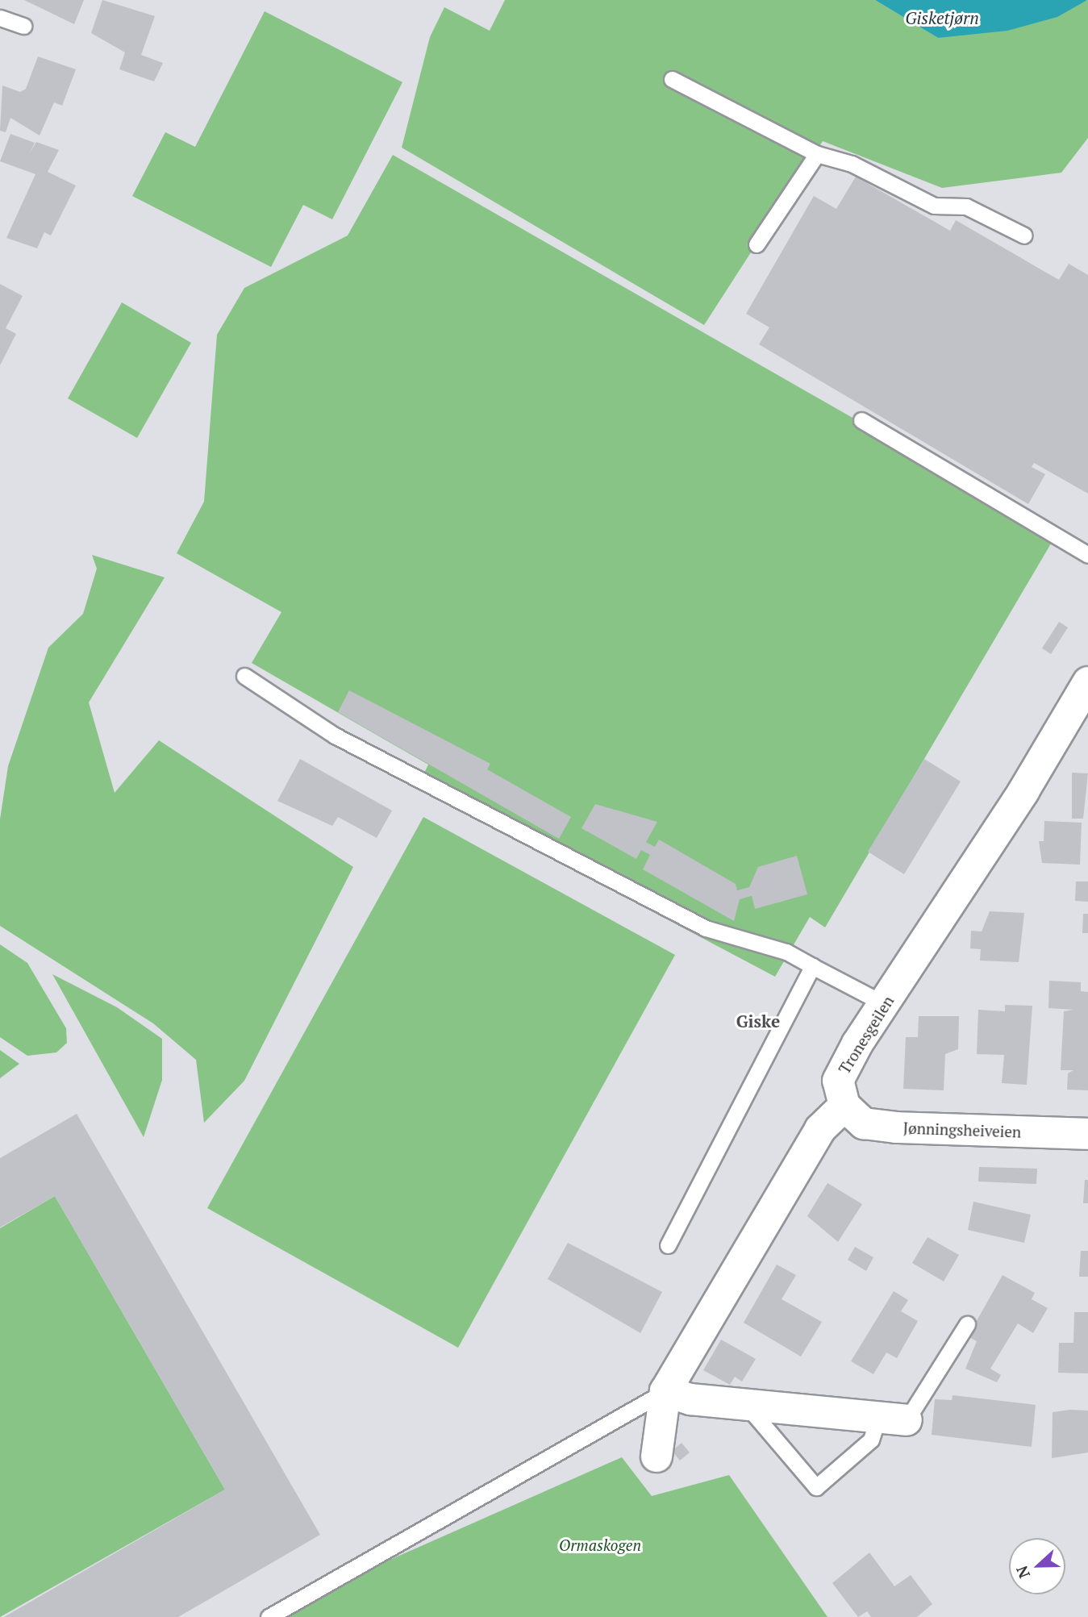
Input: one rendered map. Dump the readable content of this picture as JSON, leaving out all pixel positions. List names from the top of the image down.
{
  "streets": {
    "street": ["Tronesgeilen", "Jønningsheiveien"]
  },
  "crossings": [
    ["Tronesgeilen", "Jønningsheiveien"]
  ],
  "districts": ["Giske"],
  "water": ["Gisketjørn"],
  "parks": ["Ormaskogen"],
  "north": "left"
}
